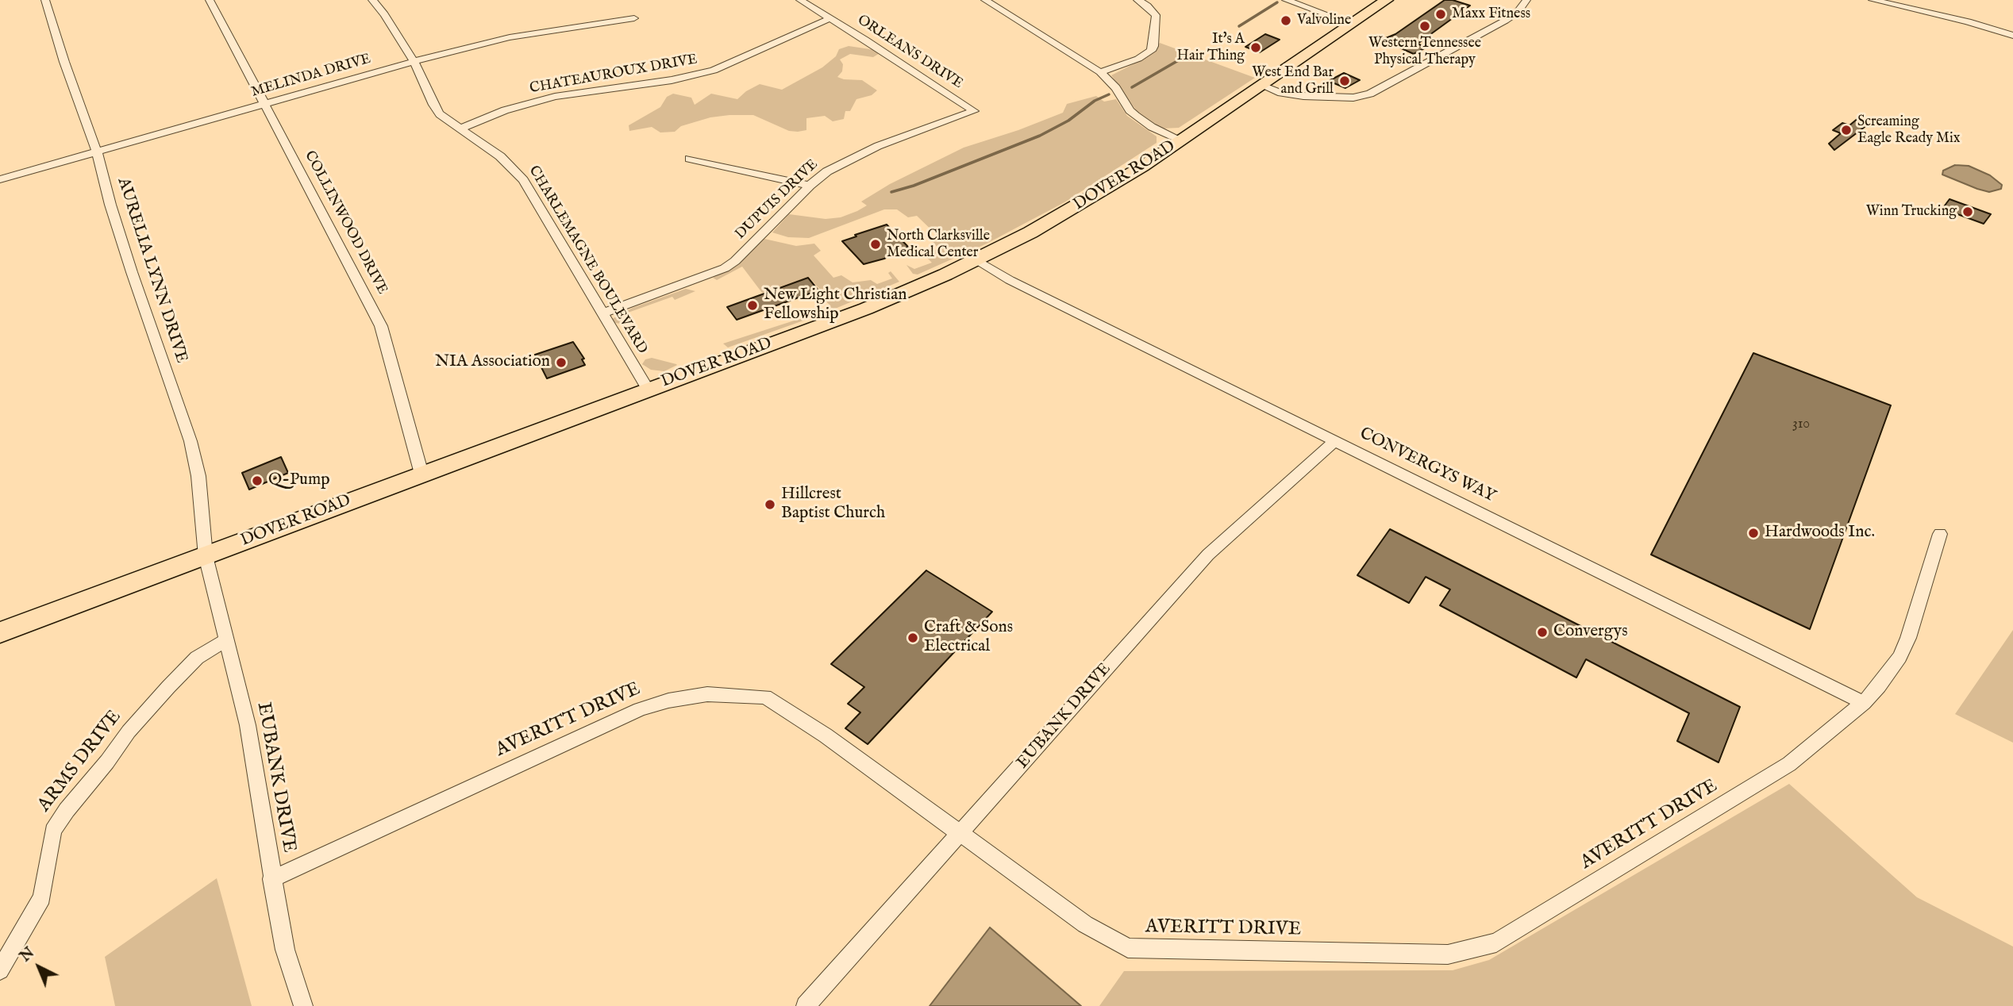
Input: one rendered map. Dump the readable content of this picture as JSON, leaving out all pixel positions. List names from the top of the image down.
{
  "streets": {
    "main road": ["DOVER ROAD"],
    "street": [
      "ORLEANS DRIVE",
      "CHATEAUROUX DRIVE",
      "MELINDA DRIVE",
      "DUPUIS DRIVE",
      "COLLINWOOD DRIVE",
      "CHARLEMAGNE BOULEVARD",
      "AURELIA LYNN DRIVE",
      "CONVERGYS WAY",
      "EUBANK DRIVE",
      "AVERITT DRIVE",
      "ARMS DRIVE"
    ]
  },
  "crossings": [
    ["ORLEANS DRIVE", "CHATEAUROUX DRIVE"],
    ["ORLEANS DRIVE", "DUPUIS DRIVE"],
    ["CHATEAUROUX DRIVE", "CHARLEMAGNE BOULEVARD"],
    ["MELINDA DRIVE", "COLLINWOOD DRIVE"],
    ["MELINDA DRIVE", "CHARLEMAGNE BOULEVARD"],
    ["MELINDA DRIVE", "AURELIA LYNN DRIVE"],
    ["DOVER ROAD", "COLLINWOOD DRIVE"],
    ["DOVER ROAD", "CHARLEMAGNE BOULEVARD"],
    ["DOVER ROAD", "AURELIA LYNN DRIVE"],
    ["DOVER ROAD", "CONVERGYS WAY"],
    ["DOVER ROAD", "EUBANK DRIVE"],
    ["DUPUIS DRIVE", "CHARLEMAGNE BOULEVARD"],
    ["AURELIA LYNN DRIVE", "EUBANK DRIVE"],
    ["CONVERGYS WAY", "EUBANK DRIVE"],
    ["CONVERGYS WAY", "AVERITT DRIVE"],
    ["EUBANK DRIVE", "AVERITT DRIVE"],
    ["EUBANK DRIVE", "ARMS DRIVE"]
  ],
  "places": [
    "Maxx Fitness",
    "Valvoline",
    "Western Tennessee Physical Therapy",
    "It's A Hair Thing",
    "West End Bar and Grill",
    "Screaming Eagle Ready Mix",
    "Winn Trucking",
    "North Clarksville Medical Center",
    "New Light Christian Fellowship",
    "NIA Association",
    "Q-Pump",
    "Hillcrest Baptist Church",
    "Hardwoods Inc.",
    "Convergys",
    "Craft & Sons Electrical"
  ],
  "house_numbers": ["310"],
  "north": "top left"
}
